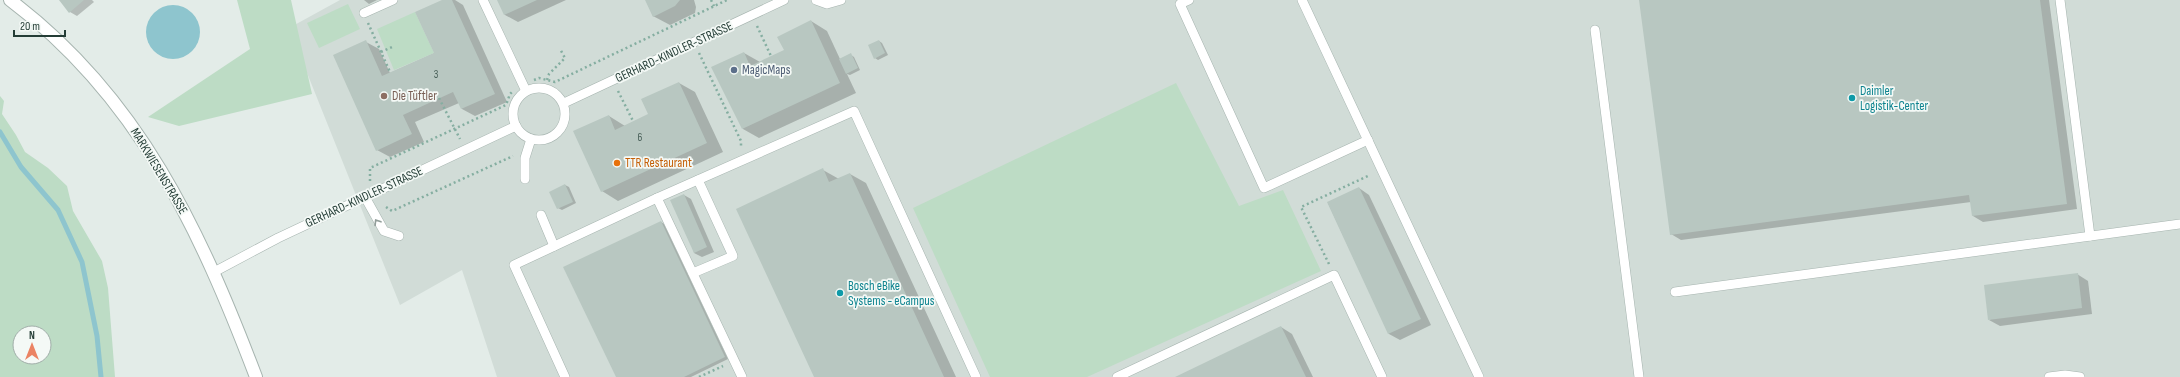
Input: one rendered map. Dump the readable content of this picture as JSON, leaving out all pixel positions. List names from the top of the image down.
{
  "streets": {
    "street": ["MARKWIESENSTRASSE"],
    "lane": ["GERHARD-KINDLER-STRASSE"]
  },
  "crossings": [
    ["GERHARD-KINDLER-STRASSE", "MARKWIESENSTRASSE"]
  ],
  "places": [
    "MagicMaps",
    "Die Tüftler",
    "Daimler Logistik-Center",
    "TTR Restaurant",
    "Bosch eBike Systems - eCampus"
  ],
  "house_numbers": ["3", "6"],
  "scale_bar": "20 m",
  "north": "top"
}
